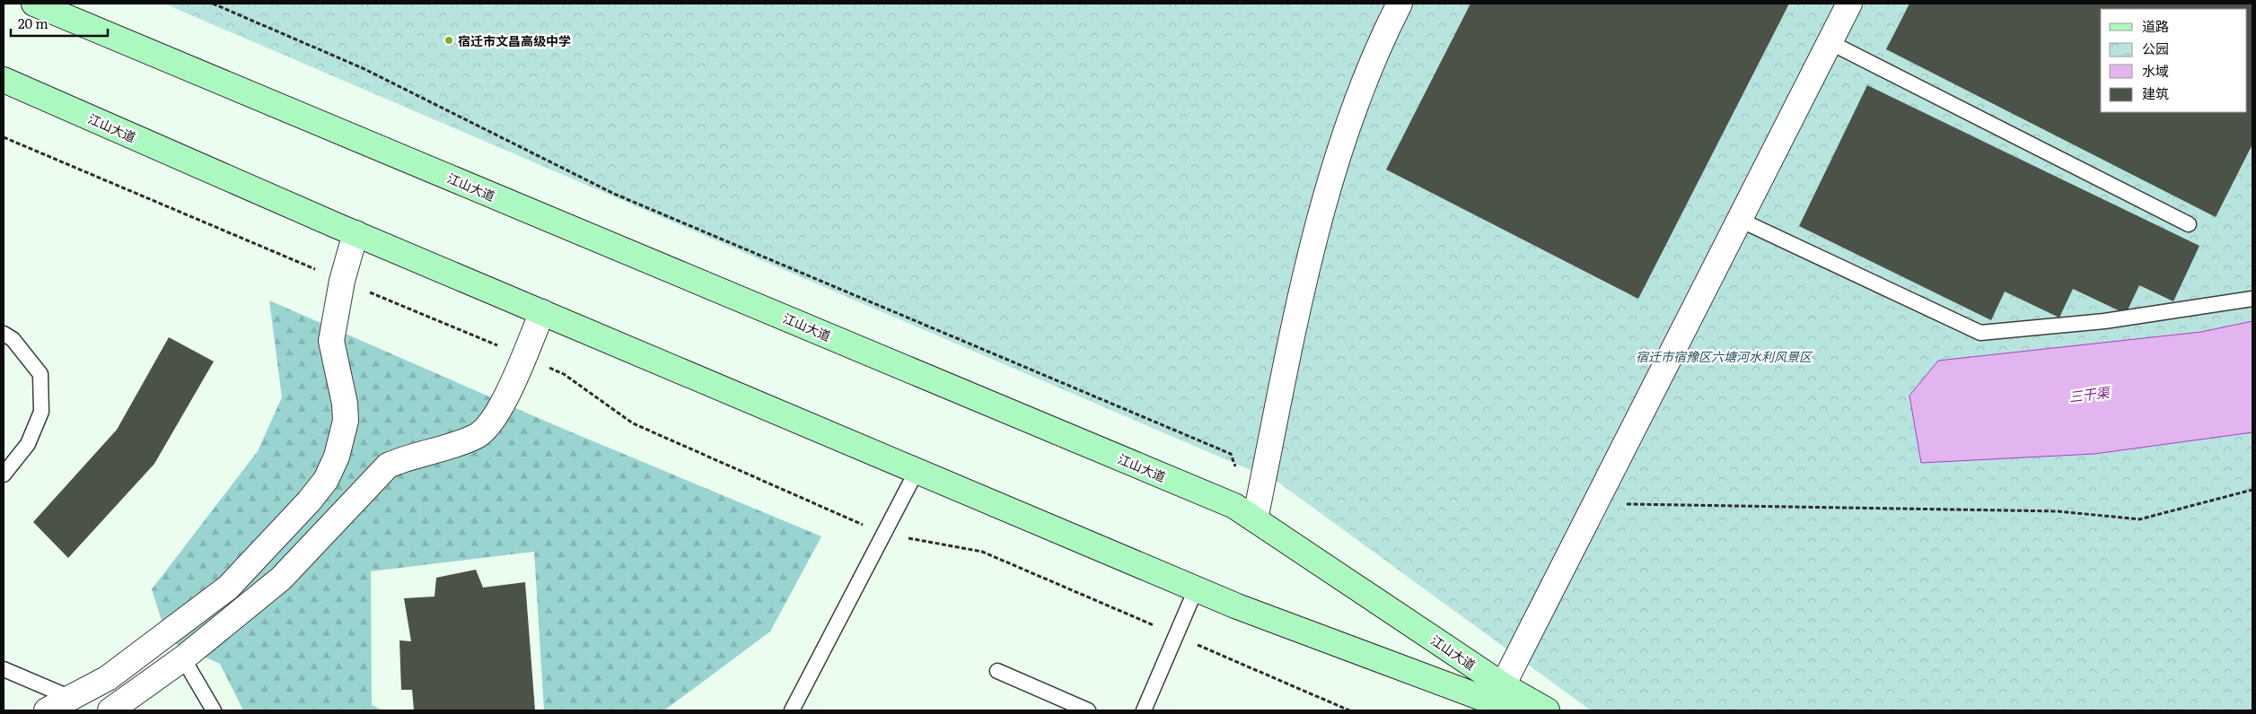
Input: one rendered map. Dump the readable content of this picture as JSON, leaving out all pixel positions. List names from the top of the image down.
{
  "streets": {
    "main road": ["江山大道"]
  },
  "water": ["三干渠"],
  "parks": ["宿迁市宿豫区六塘河水利风景区"],
  "places": ["宿迁市文昌高级中学"],
  "legend": [
    "道路",
    "公园",
    "水域",
    "建筑"
  ],
  "scale_bar": "20 m"
}
